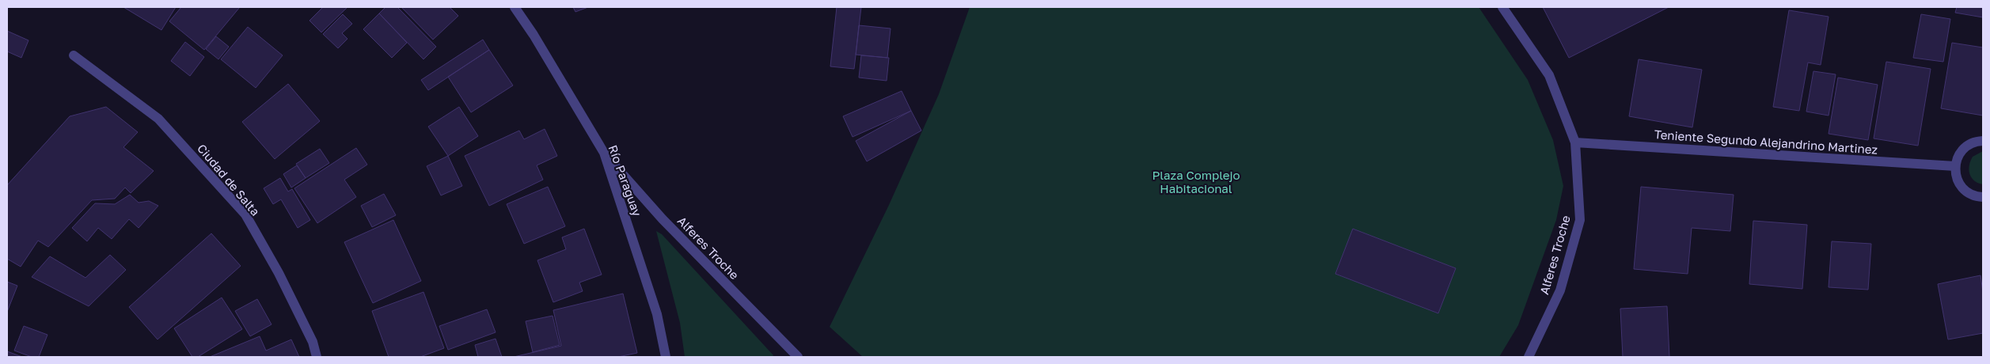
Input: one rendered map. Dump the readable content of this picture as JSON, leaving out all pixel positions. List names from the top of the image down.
{
  "streets": {
    "street": [
      "Teniente Segundo Alejandrino Martinez",
      "Ciudad de Salta",
      "Río Paraguay",
      "Alferes Troche"
    ]
  },
  "crossings": [
    ["Teniente Segundo Alejandrino Martinez", "Alferes Troche"],
    ["Río Paraguay", "Alferes Troche"]
  ],
  "parks": ["Plaza Complejo Habitacional"]
}
